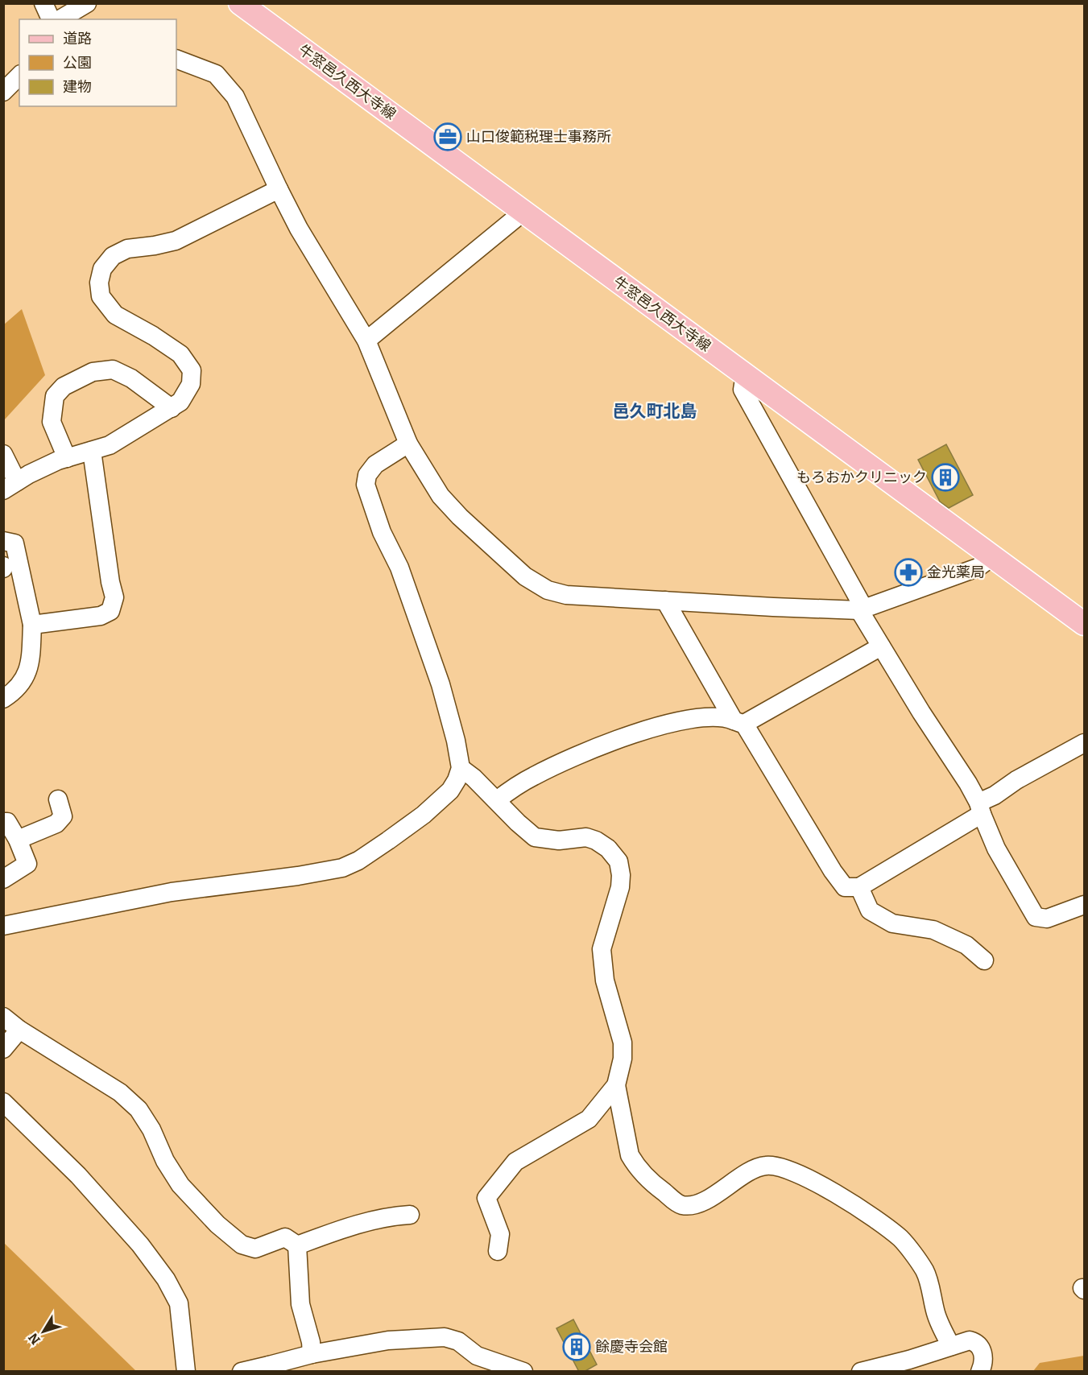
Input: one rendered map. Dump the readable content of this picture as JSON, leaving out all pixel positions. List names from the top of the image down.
{
  "streets": {
    "main road": ["牛窓邑久西大寺線"]
  },
  "districts": ["邑久町北島"],
  "places": {
    "office": ["山口俊範税理士事務所"],
    "building": ["もろおかクリニック", "餘慶寺会館"],
    "pharmacy": ["金光薬局"]
  },
  "legend": ["道路", "公園", "建物"],
  "north": "bottom left"
}
